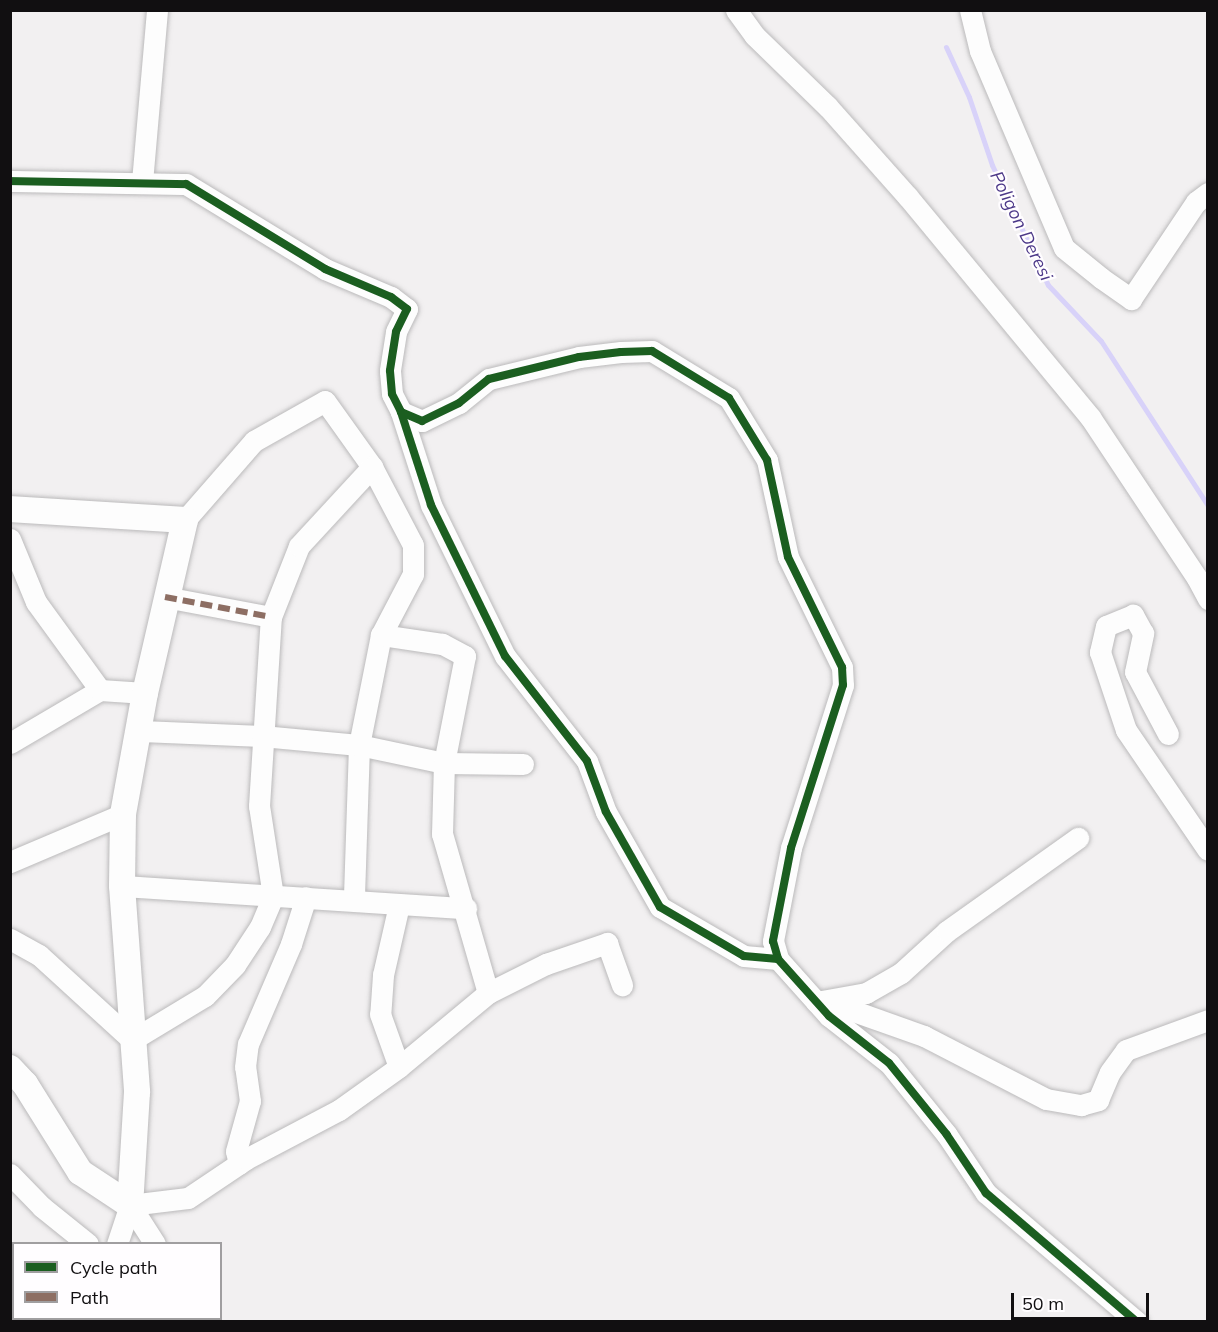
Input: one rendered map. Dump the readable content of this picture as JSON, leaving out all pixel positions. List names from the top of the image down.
{
  "water": ["Poligon Deresi"],
  "legend": ["Cycle path", "Path"],
  "scale_bar": "50 m"
}
